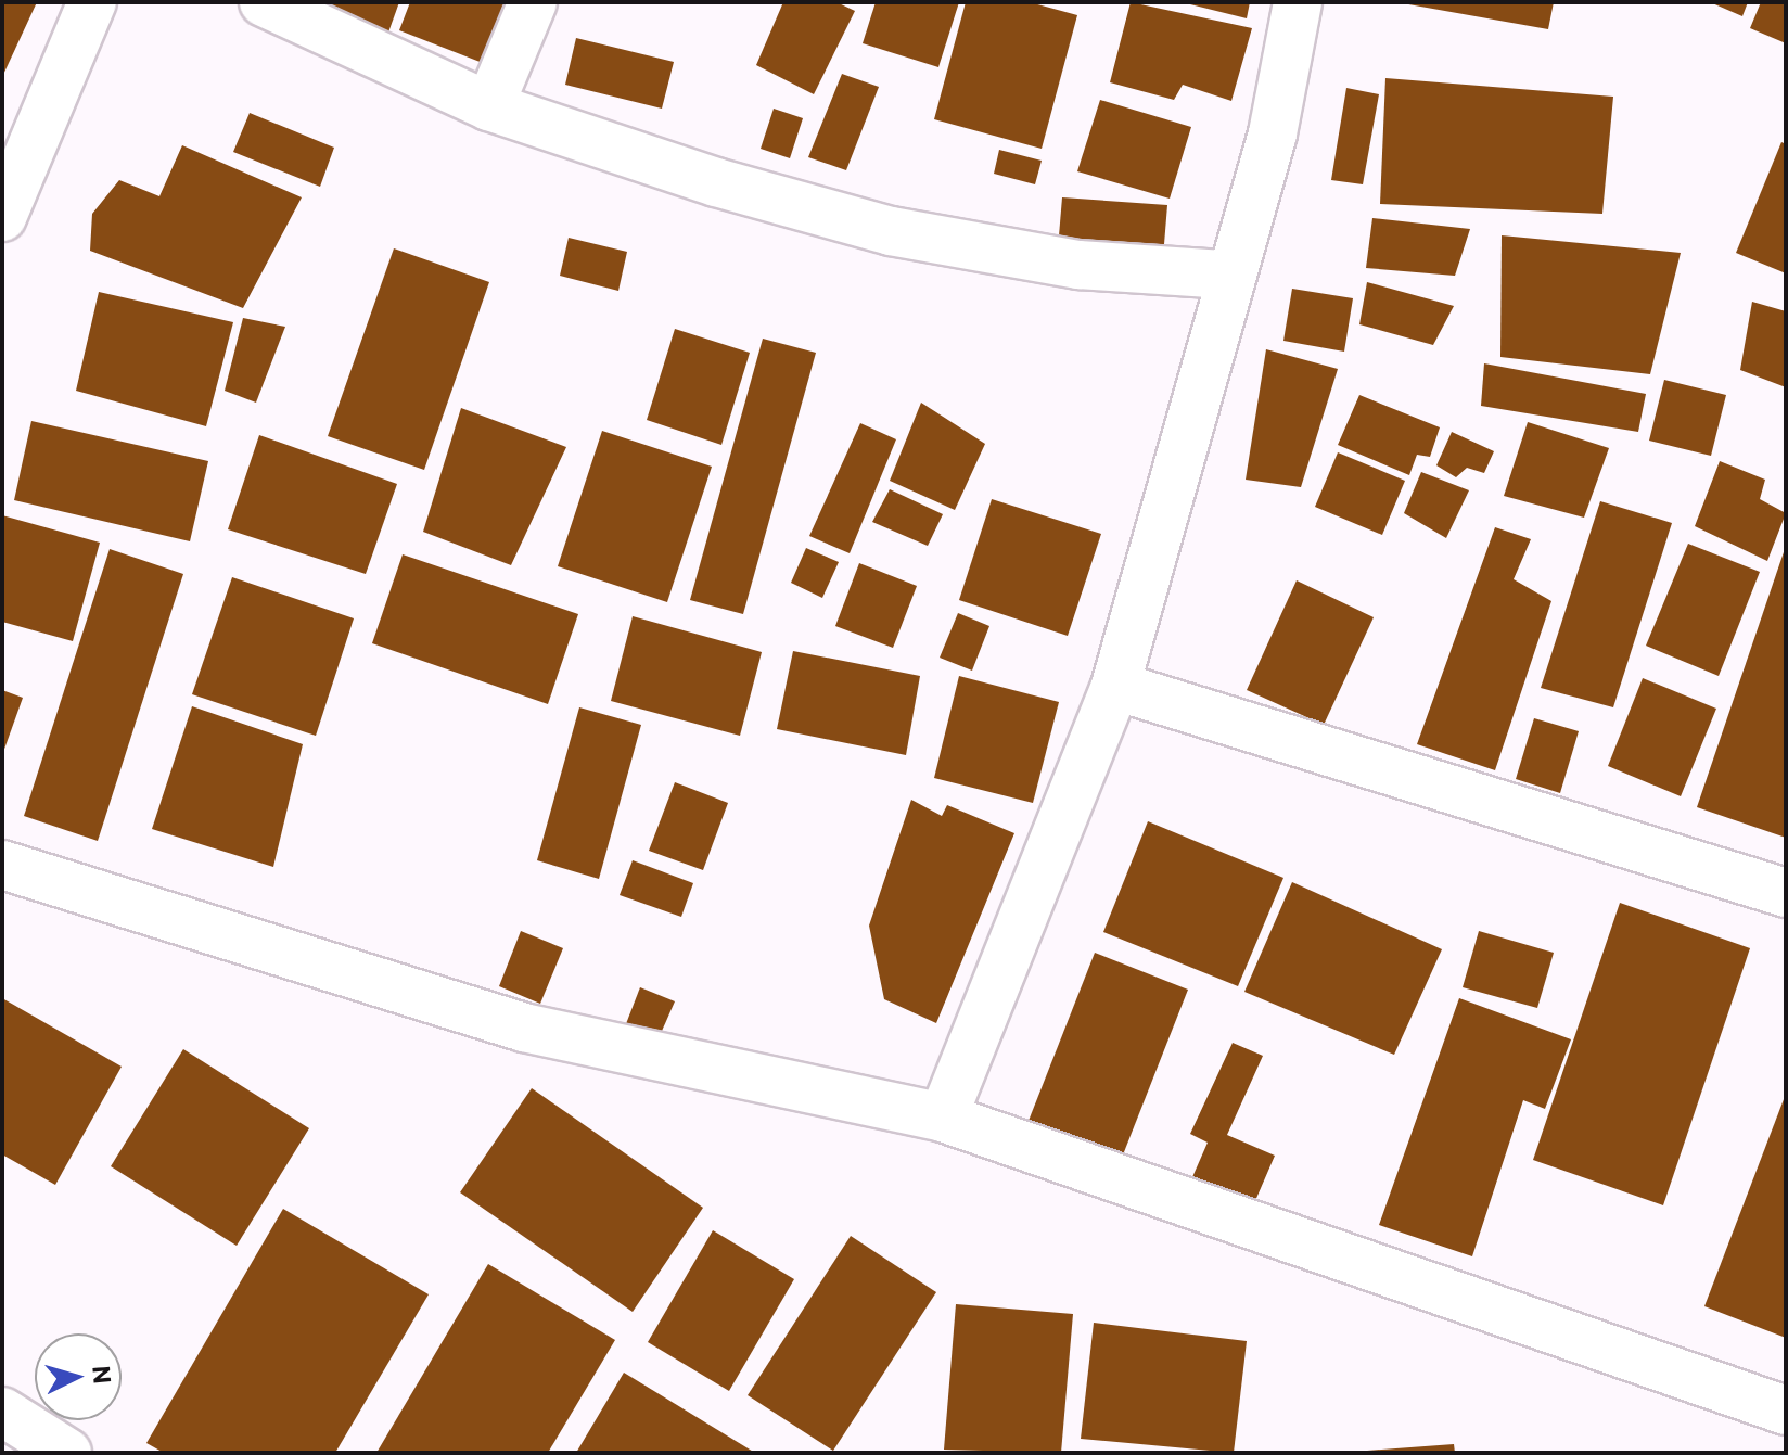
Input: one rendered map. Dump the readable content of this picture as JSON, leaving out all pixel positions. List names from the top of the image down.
{
  "north": "right"
}
